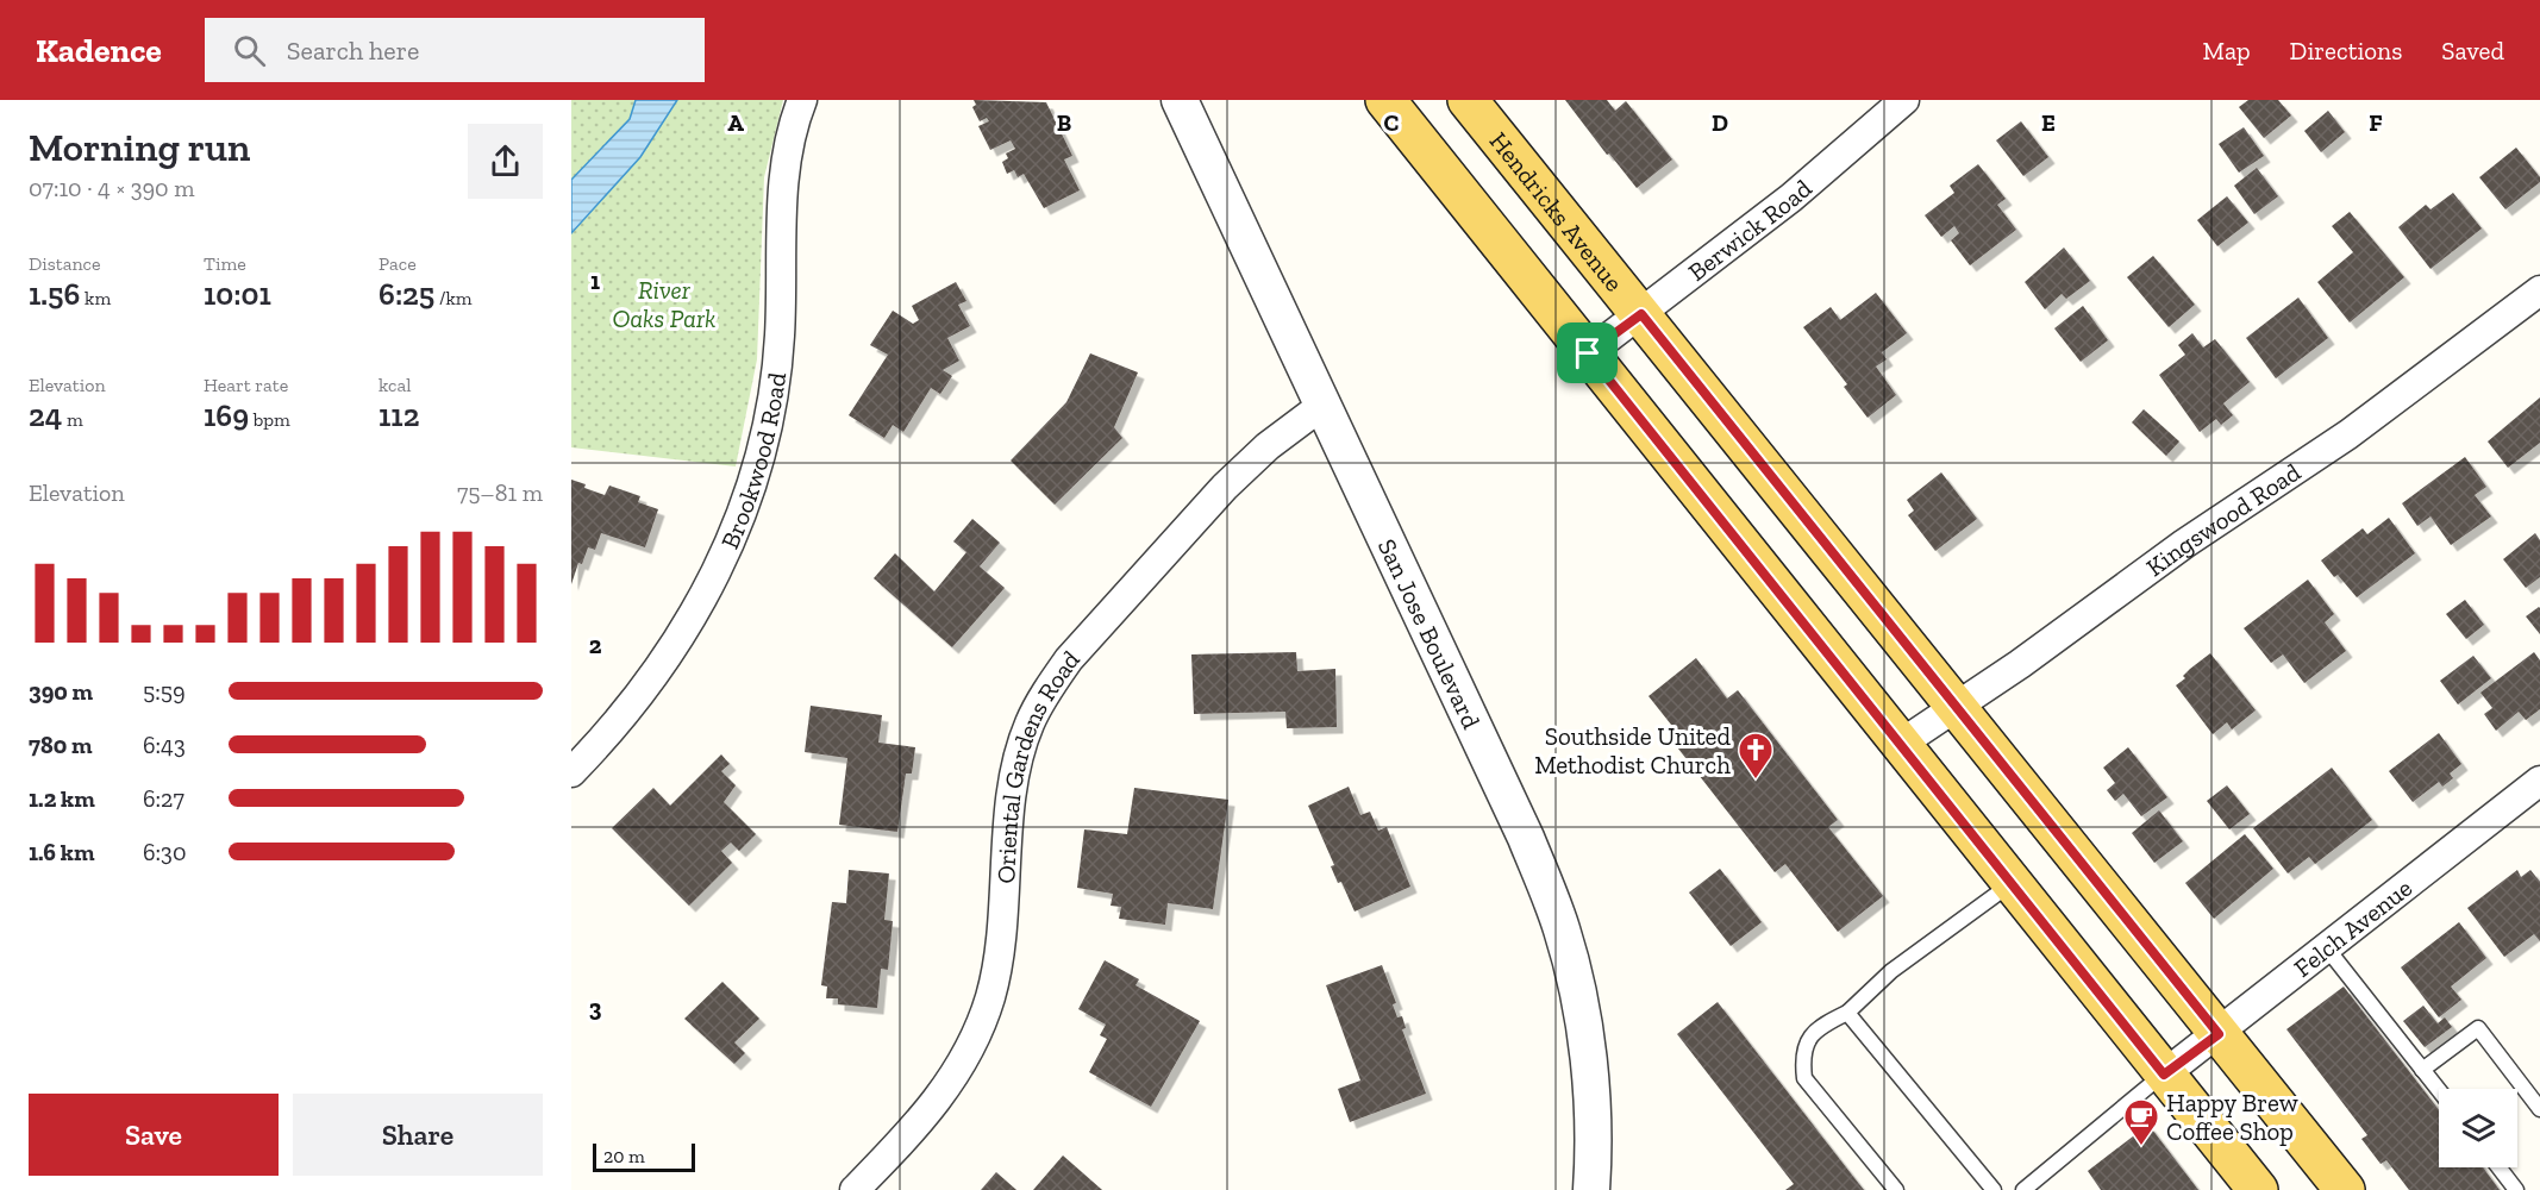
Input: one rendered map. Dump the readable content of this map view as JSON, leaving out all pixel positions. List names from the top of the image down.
{
  "streets": {
    "main road": ["Hendricks Avenue"],
    "street": [
      "Berwick Road",
      "Brookwood Road",
      "Kingswood Road",
      "San Jose Boulevard",
      "Oriental Gardens Road",
      "Felch Avenue"
    ]
  },
  "crossings": [
    ["Hendricks Avenue", "Berwick Road"],
    ["Hendricks Avenue", "Kingswood Road"],
    ["Hendricks Avenue", "Felch Avenue"],
    ["San Jose Boulevard", "Oriental Gardens Road"]
  ],
  "parks": ["River Oaks Park"],
  "places": {
    "church": ["Southside United Methodist Church"],
    "cafe": ["Happy Brew Coffee Shop"]
  },
  "scale_bar": "20 m",
  "page": {
    "header": "Kadence",
    "search": "Search here",
    "nav": ["Map", "Directions", "Saved"],
    "heading": ["Morning run", "07:10 · 4 × 390 m"],
    "stats": [
      ["Distance", "1.56 km"],
      ["Time", "10:01"],
      ["Pace", "6:25 /km"],
      ["Elevation", "24 m"],
      ["Heart rate", "169 bpm"],
      ["kcal", "112"]
    ],
    "chart": ["Elevation", "75–81 m"],
    "list": [
      {
        "name": "390 m",
        "note": "5:59"
      },
      {
        "name": "780 m",
        "note": "6:43"
      },
      {
        "name": "1.2 km",
        "note": "6:27"
      },
      {
        "name": "1.6 km",
        "note": "6:30"
      }
    ],
    "buttons": ["Save", "Share"],
    "scale": "20 m"
  },
  "grid": {
    "columns": [
      "A",
      "B",
      "C",
      "D",
      "E",
      "F"
    ],
    "rows": ["1", "2", "3"]
  }
}
